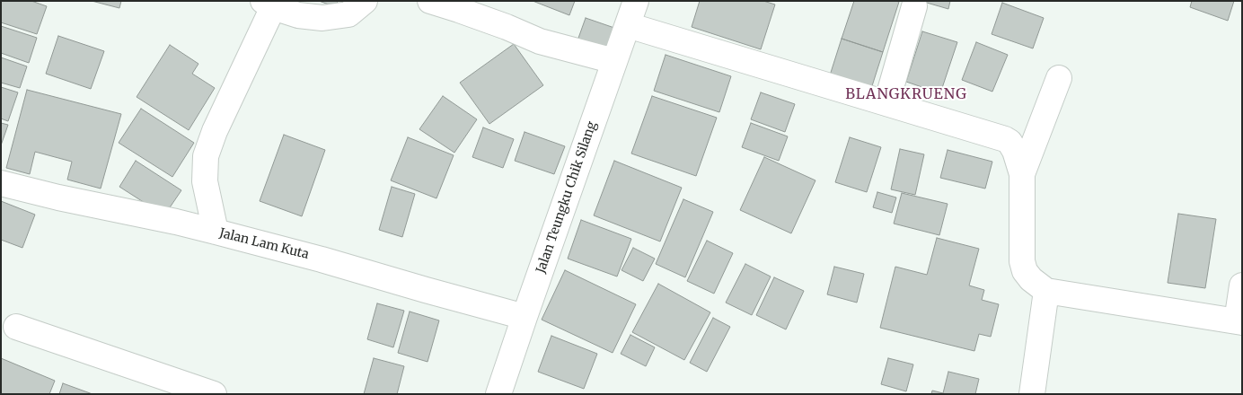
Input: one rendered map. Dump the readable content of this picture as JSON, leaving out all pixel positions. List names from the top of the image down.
{
  "streets": {
    "street": ["Jalan Teungku Chik Silang", "Jalan Lam Kuta"]
  },
  "crossings": [
    ["Jalan Teungku Chik Silang", "Jalan Lam Kuta"]
  ],
  "districts": ["BLANGKRUENG"]
}
